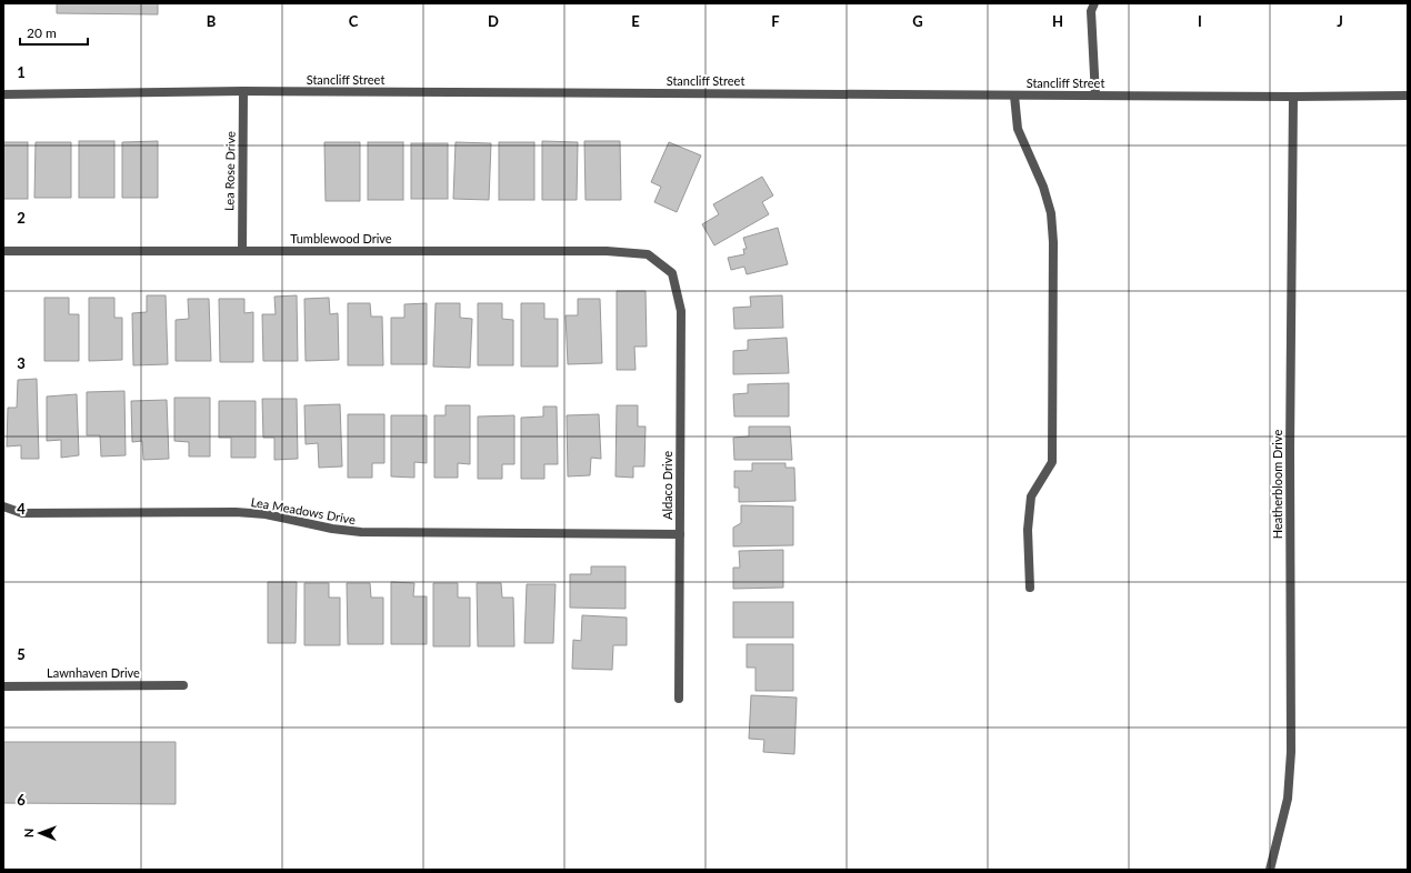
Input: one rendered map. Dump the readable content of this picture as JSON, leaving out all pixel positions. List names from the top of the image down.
{
  "streets": {
    "street": [
      "Stancliff Street",
      "Lea Rose Drive",
      "Tumblewood Drive",
      "Heatherbloom Drive",
      "Aldaco Drive",
      "Lea Meadows Drive",
      "Lawnhaven Drive"
    ]
  },
  "crossings": [
    ["Stancliff Street", "Lea Rose Drive"],
    ["Stancliff Street", "Heatherbloom Drive"],
    ["Lea Rose Drive", "Tumblewood Drive"],
    ["Tumblewood Drive", "Aldaco Drive"],
    ["Aldaco Drive", "Lea Meadows Drive"]
  ],
  "scale_bar": "20 m",
  "north": "left",
  "grid": {
    "columns": [
      "B",
      "C",
      "D",
      "E",
      "F",
      "G",
      "H",
      "I",
      "J"
    ],
    "rows": [
      "1",
      "2",
      "3",
      "4",
      "5",
      "6"
    ]
  }
}
